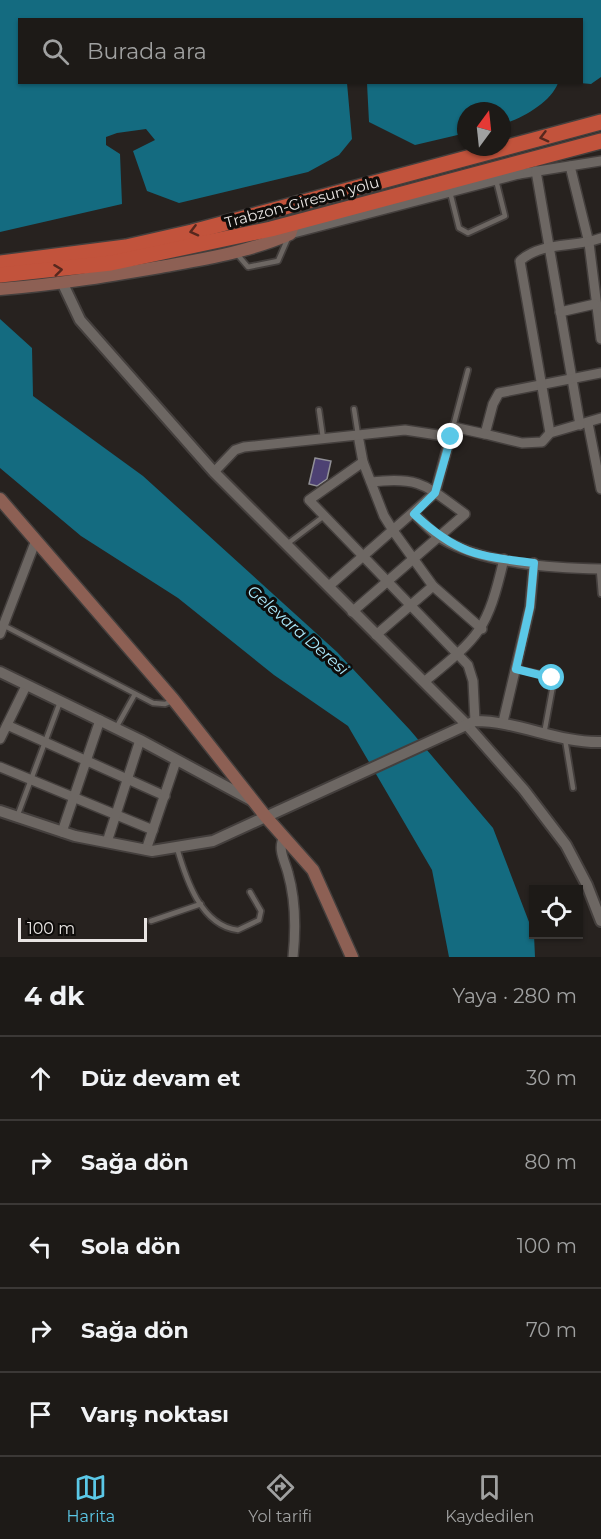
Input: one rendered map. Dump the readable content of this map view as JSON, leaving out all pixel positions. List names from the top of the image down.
{
  "streets": {
    "highway": ["Trabzon-Giresun yolu"]
  },
  "water": ["Gelevara Deresi"],
  "scale_bar": "100 m",
  "north": "top",
  "page": {
    "search": "Burada ara",
    "scale": "100 m",
    "heading": ["4 dk", "Yaya · 280 m"],
    "list": [
      ["Düz devam et", "30 m"],
      ["Sağa dön", "80 m"],
      ["Sola dön", "100 m"],
      ["Sağa dön", "70 m"],
      "Varış noktası"
    ],
    "nav": ["Harita", "Yol tarifi", "Kaydedilen"]
  }
}
